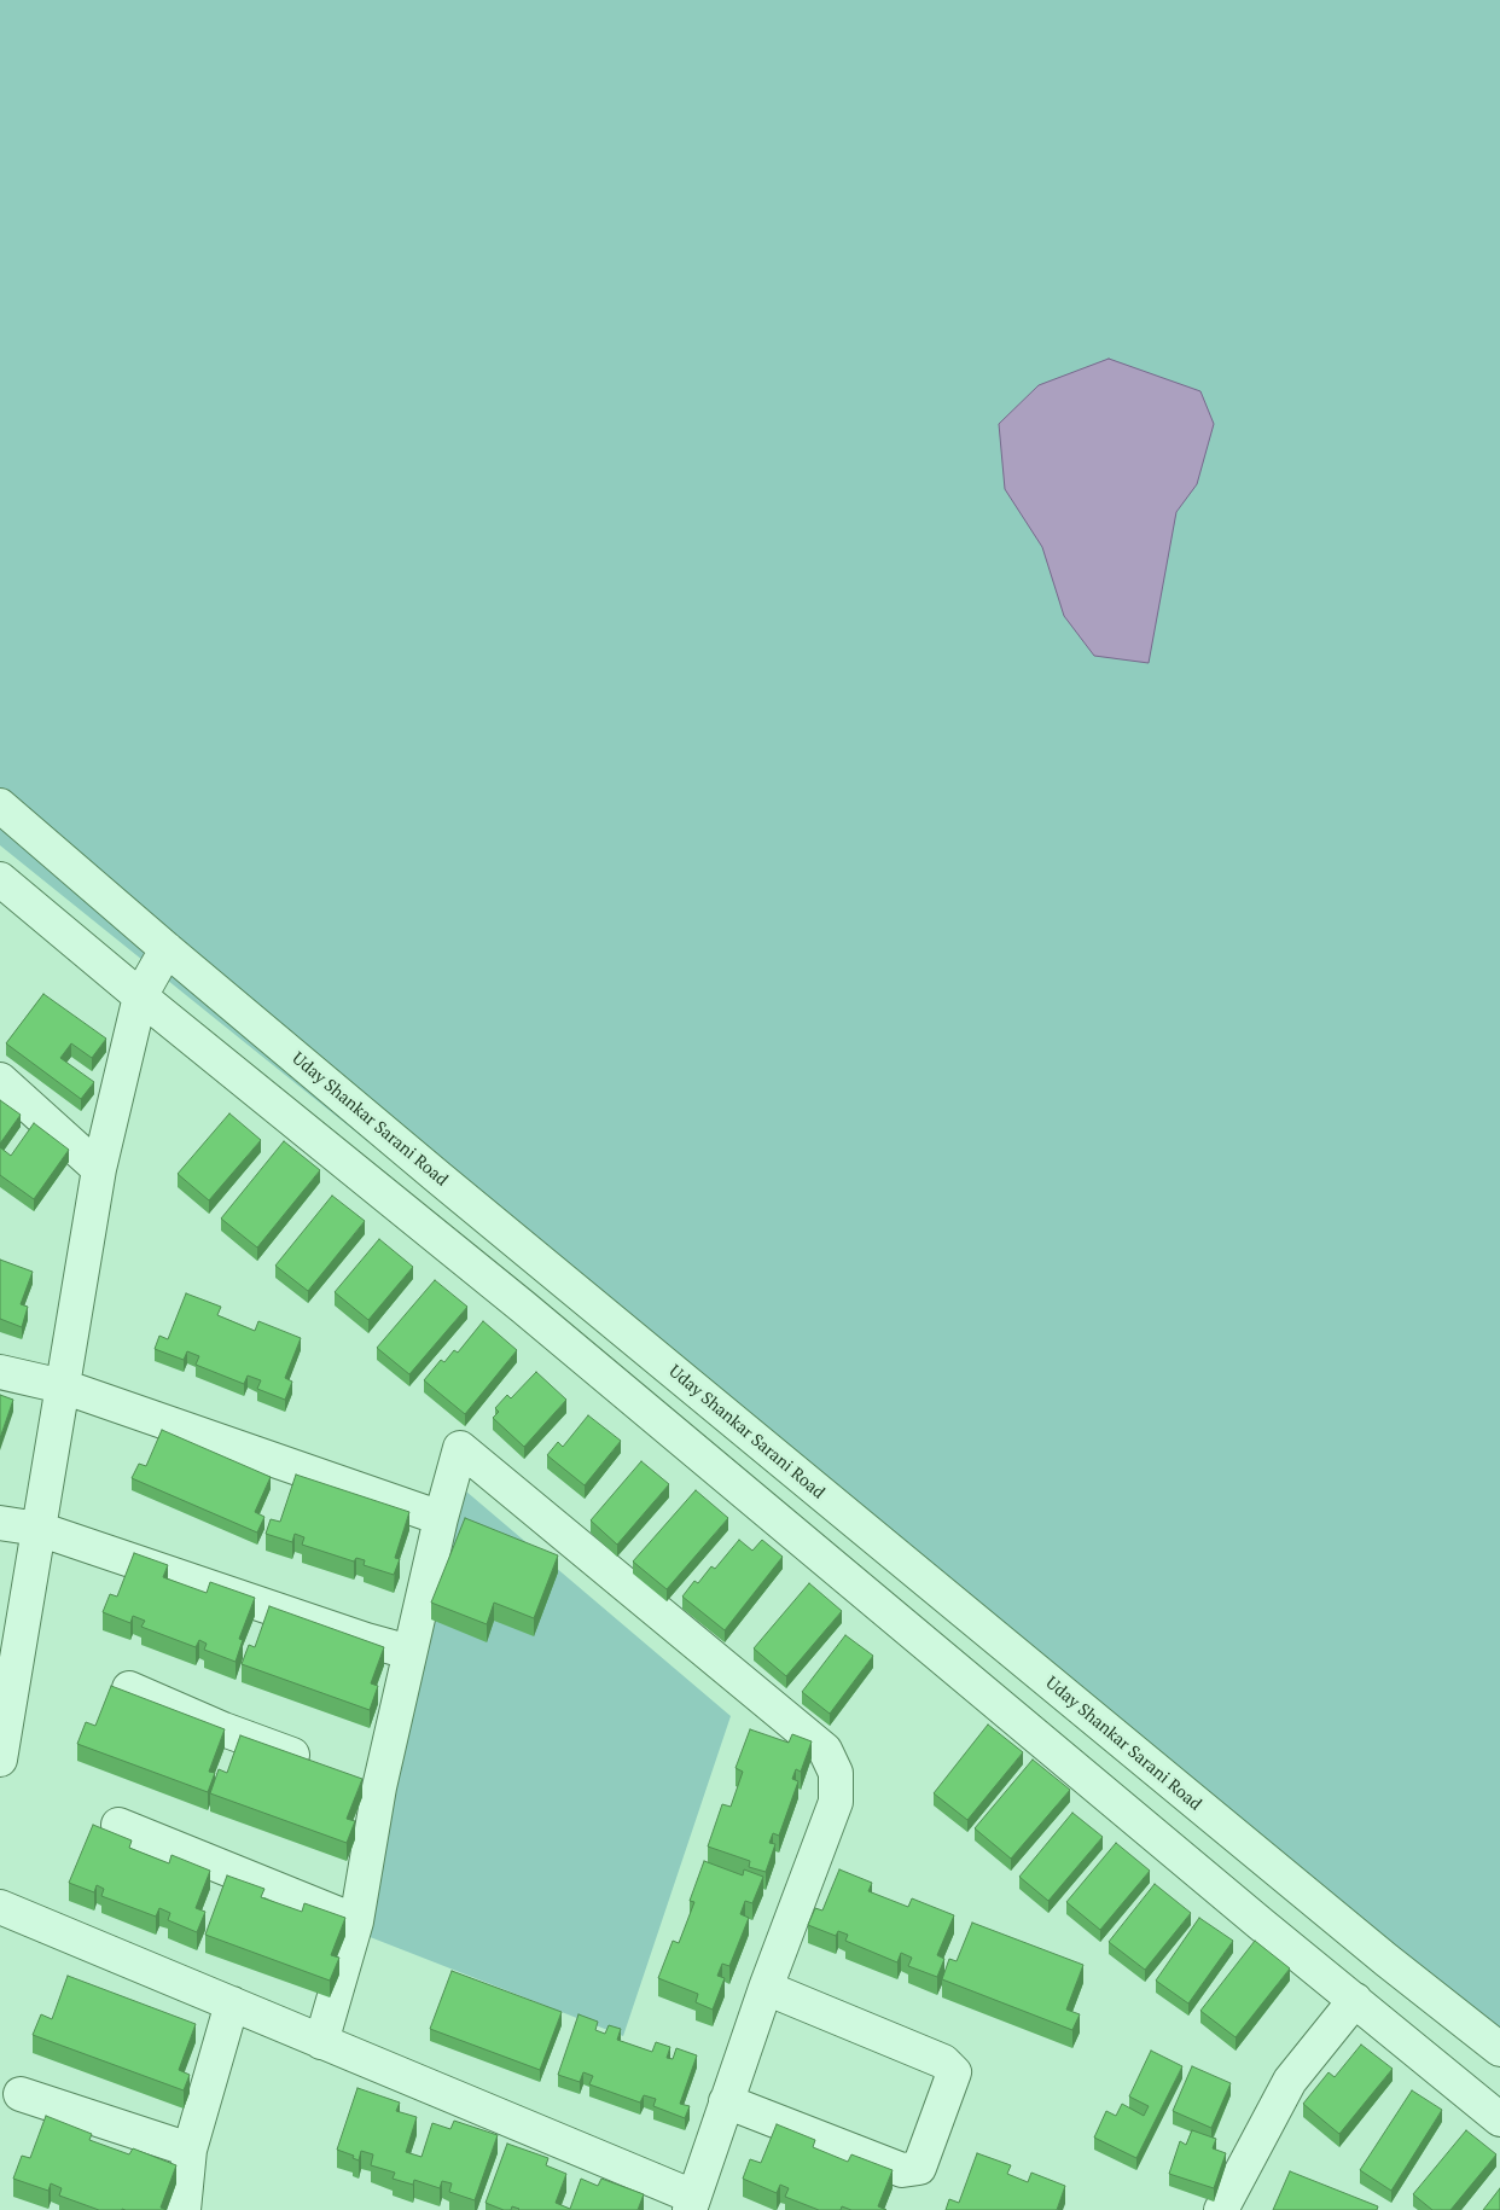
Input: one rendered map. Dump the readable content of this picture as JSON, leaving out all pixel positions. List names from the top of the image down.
{
  "streets": {
    "street": ["Uday Shankar Sarani Road"]
  }
}
